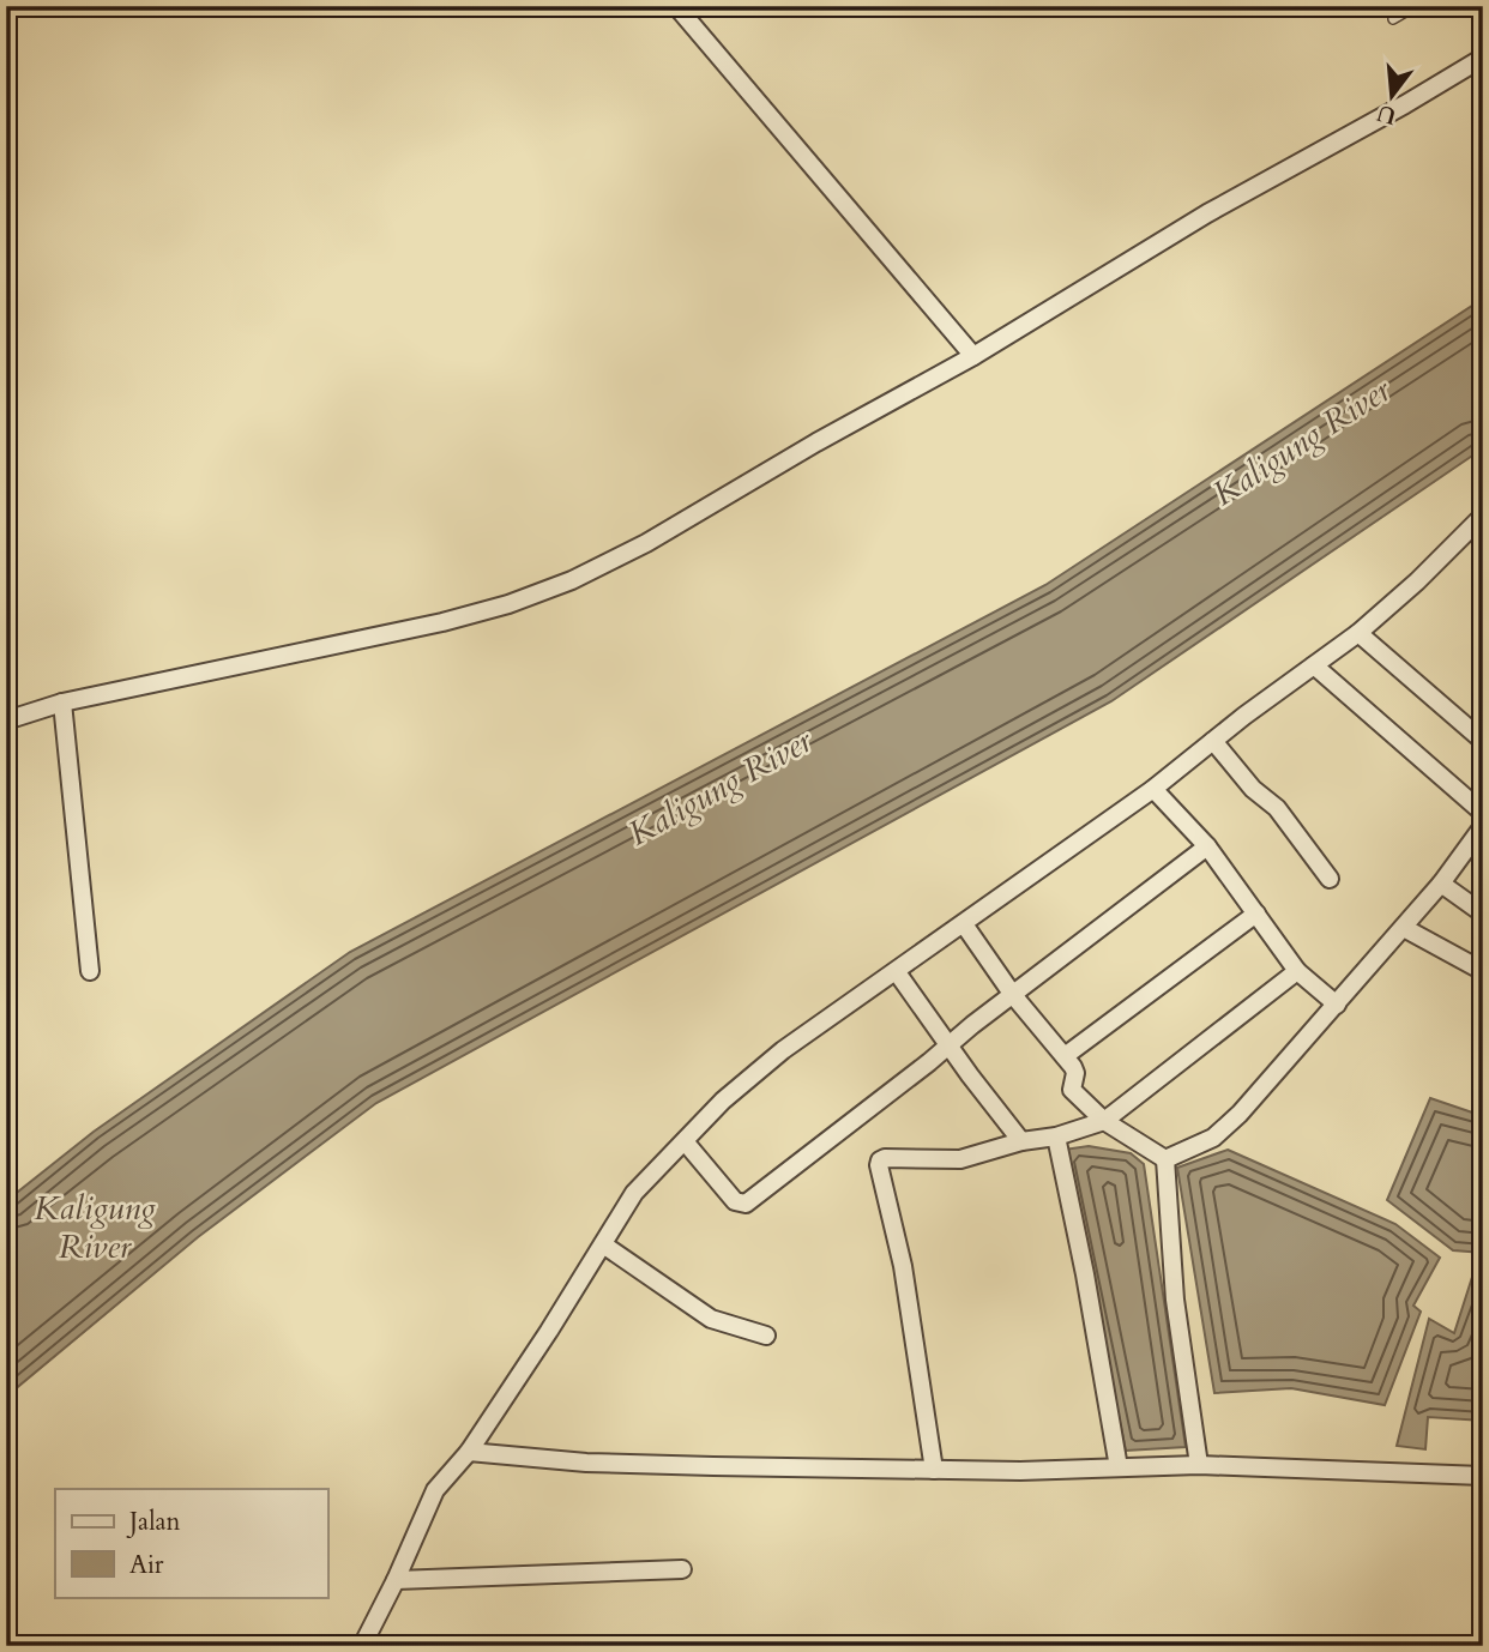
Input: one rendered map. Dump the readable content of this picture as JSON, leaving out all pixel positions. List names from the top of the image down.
{
  "water": ["Kaligung River"],
  "legend": ["Jalan", "Air"],
  "north": "bottom"
}
